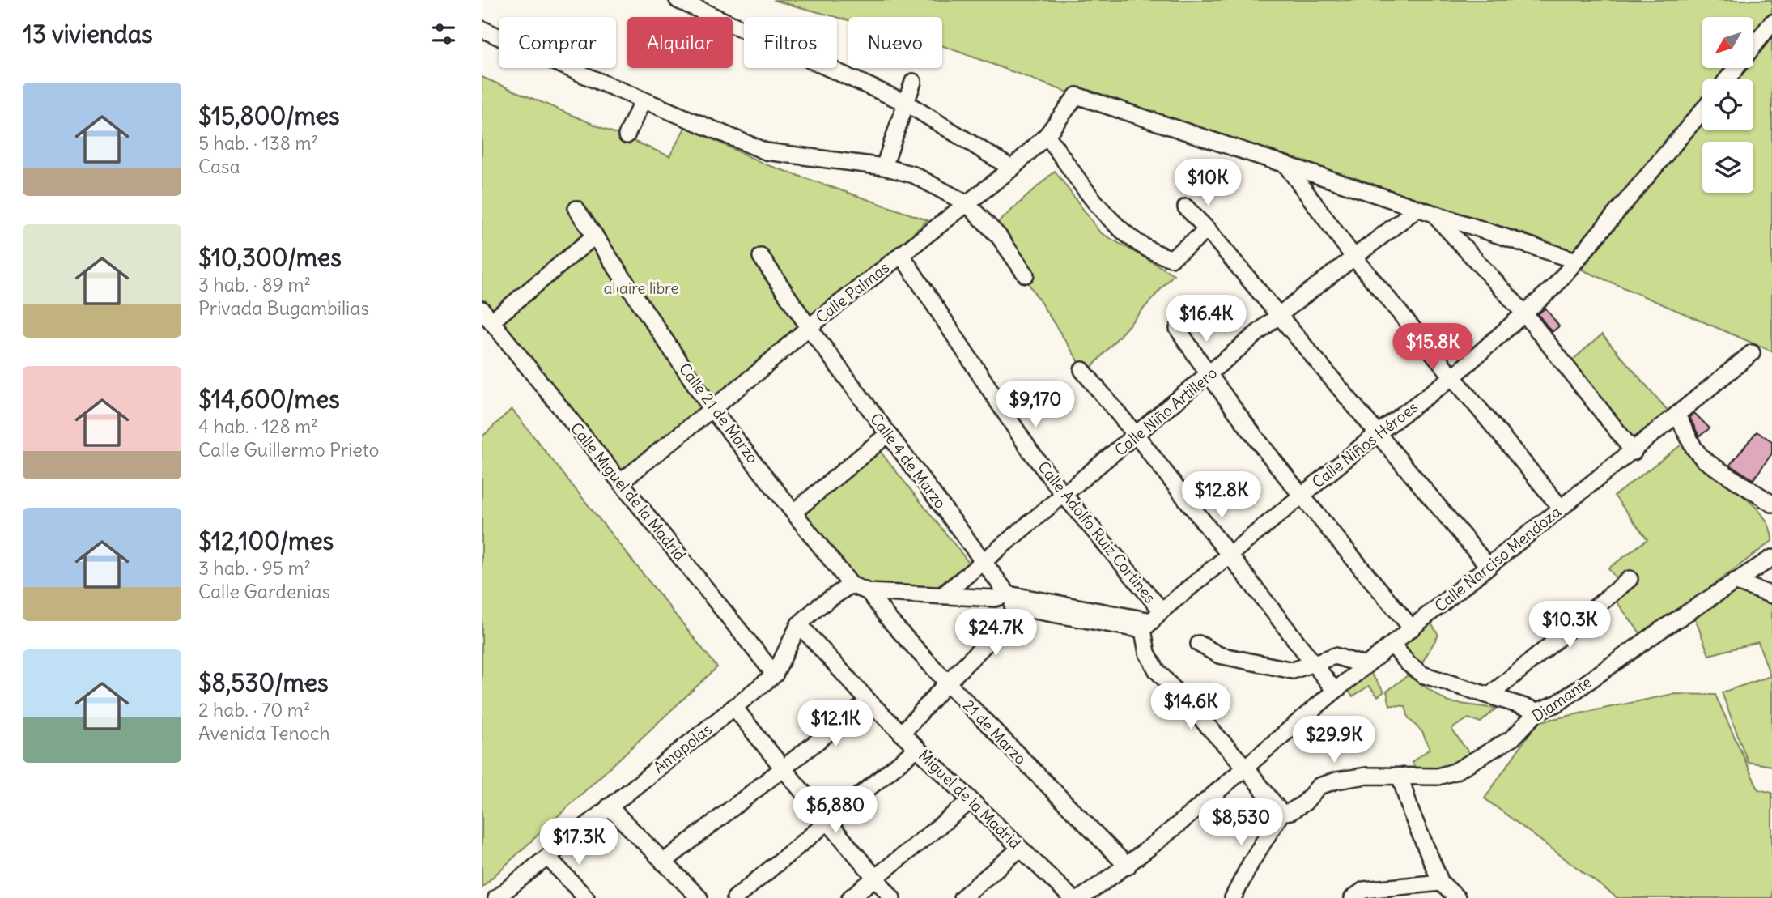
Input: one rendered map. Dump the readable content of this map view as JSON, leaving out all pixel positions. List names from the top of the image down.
{
  "streets": {
    "street": [
      "Calle Palmas",
      "Calle Niño Artillero",
      "Calle 21 de Marzo",
      "Calle Niños Héroes",
      "Calle 4 de Marzo",
      "Calle Miguel de la Madrid",
      "Calle Adolfo Ruiz Cortines",
      "Calle Narciso Mendoza",
      "Diamante",
      "21 de Marzo",
      "Amapolas",
      "Miguel de la Madrid"
    ]
  },
  "crossings": [
    ["Calle Palmas", "Calle 21 de Marzo"],
    ["Calle Palmas", "Calle 4 de Marzo"],
    ["Calle Palmas", "Calle Miguel de la Madrid"],
    ["Calle Palmas", "Calle Adolfo Ruiz Cortines"],
    ["Calle Niño Artillero", "Calle 4 de Marzo"],
    ["Calle Niño Artillero", "Calle Adolfo Ruiz Cortines"],
    ["Calle 21 de Marzo", "Amapolas"],
    ["Calle Niños Héroes", "Calle Adolfo Ruiz Cortines"],
    ["Calle Miguel de la Madrid", "Amapolas"],
    ["Calle Narciso Mendoza", "21 de Marzo"],
    ["Amapolas", "Miguel de la Madrid"]
  ],
  "parks": ["al aire libre"],
  "north": "bottom left",
  "page": {
    "heading": "13 viviendas",
    "chip": [
      "Comprar",
      "Alquilar",
      "Filtros",
      "Nuevo"
    ],
    "list": [
      {
        "name": "$15,800/mes",
        "note": "5 hab. · 138 m² · Casa"
      },
      {
        "name": "$10,300/mes",
        "note": "3 hab. · 89 m² · Privada Bugambilias"
      },
      {
        "name": "$14,600/mes",
        "note": "4 hab. · 128 m² · Calle Guillermo Prieto"
      },
      {
        "name": "$12,100/mes",
        "note": "3 hab. · 95 m² · Calle Gardenias"
      },
      {
        "name": "$8,530/mes",
        "note": "2 hab. · 70 m² · Avenida Tenoch"
      }
    ],
    "price": [
      "$10K",
      "$16.4K",
      "$15.8K",
      "$9,170",
      "$12.8K",
      "$10.3K",
      "$24.7K",
      "$14.6K",
      "$12.1K",
      "$29.9K",
      "$6,880",
      "$8,530",
      "$17.3K"
    ]
  }
}
